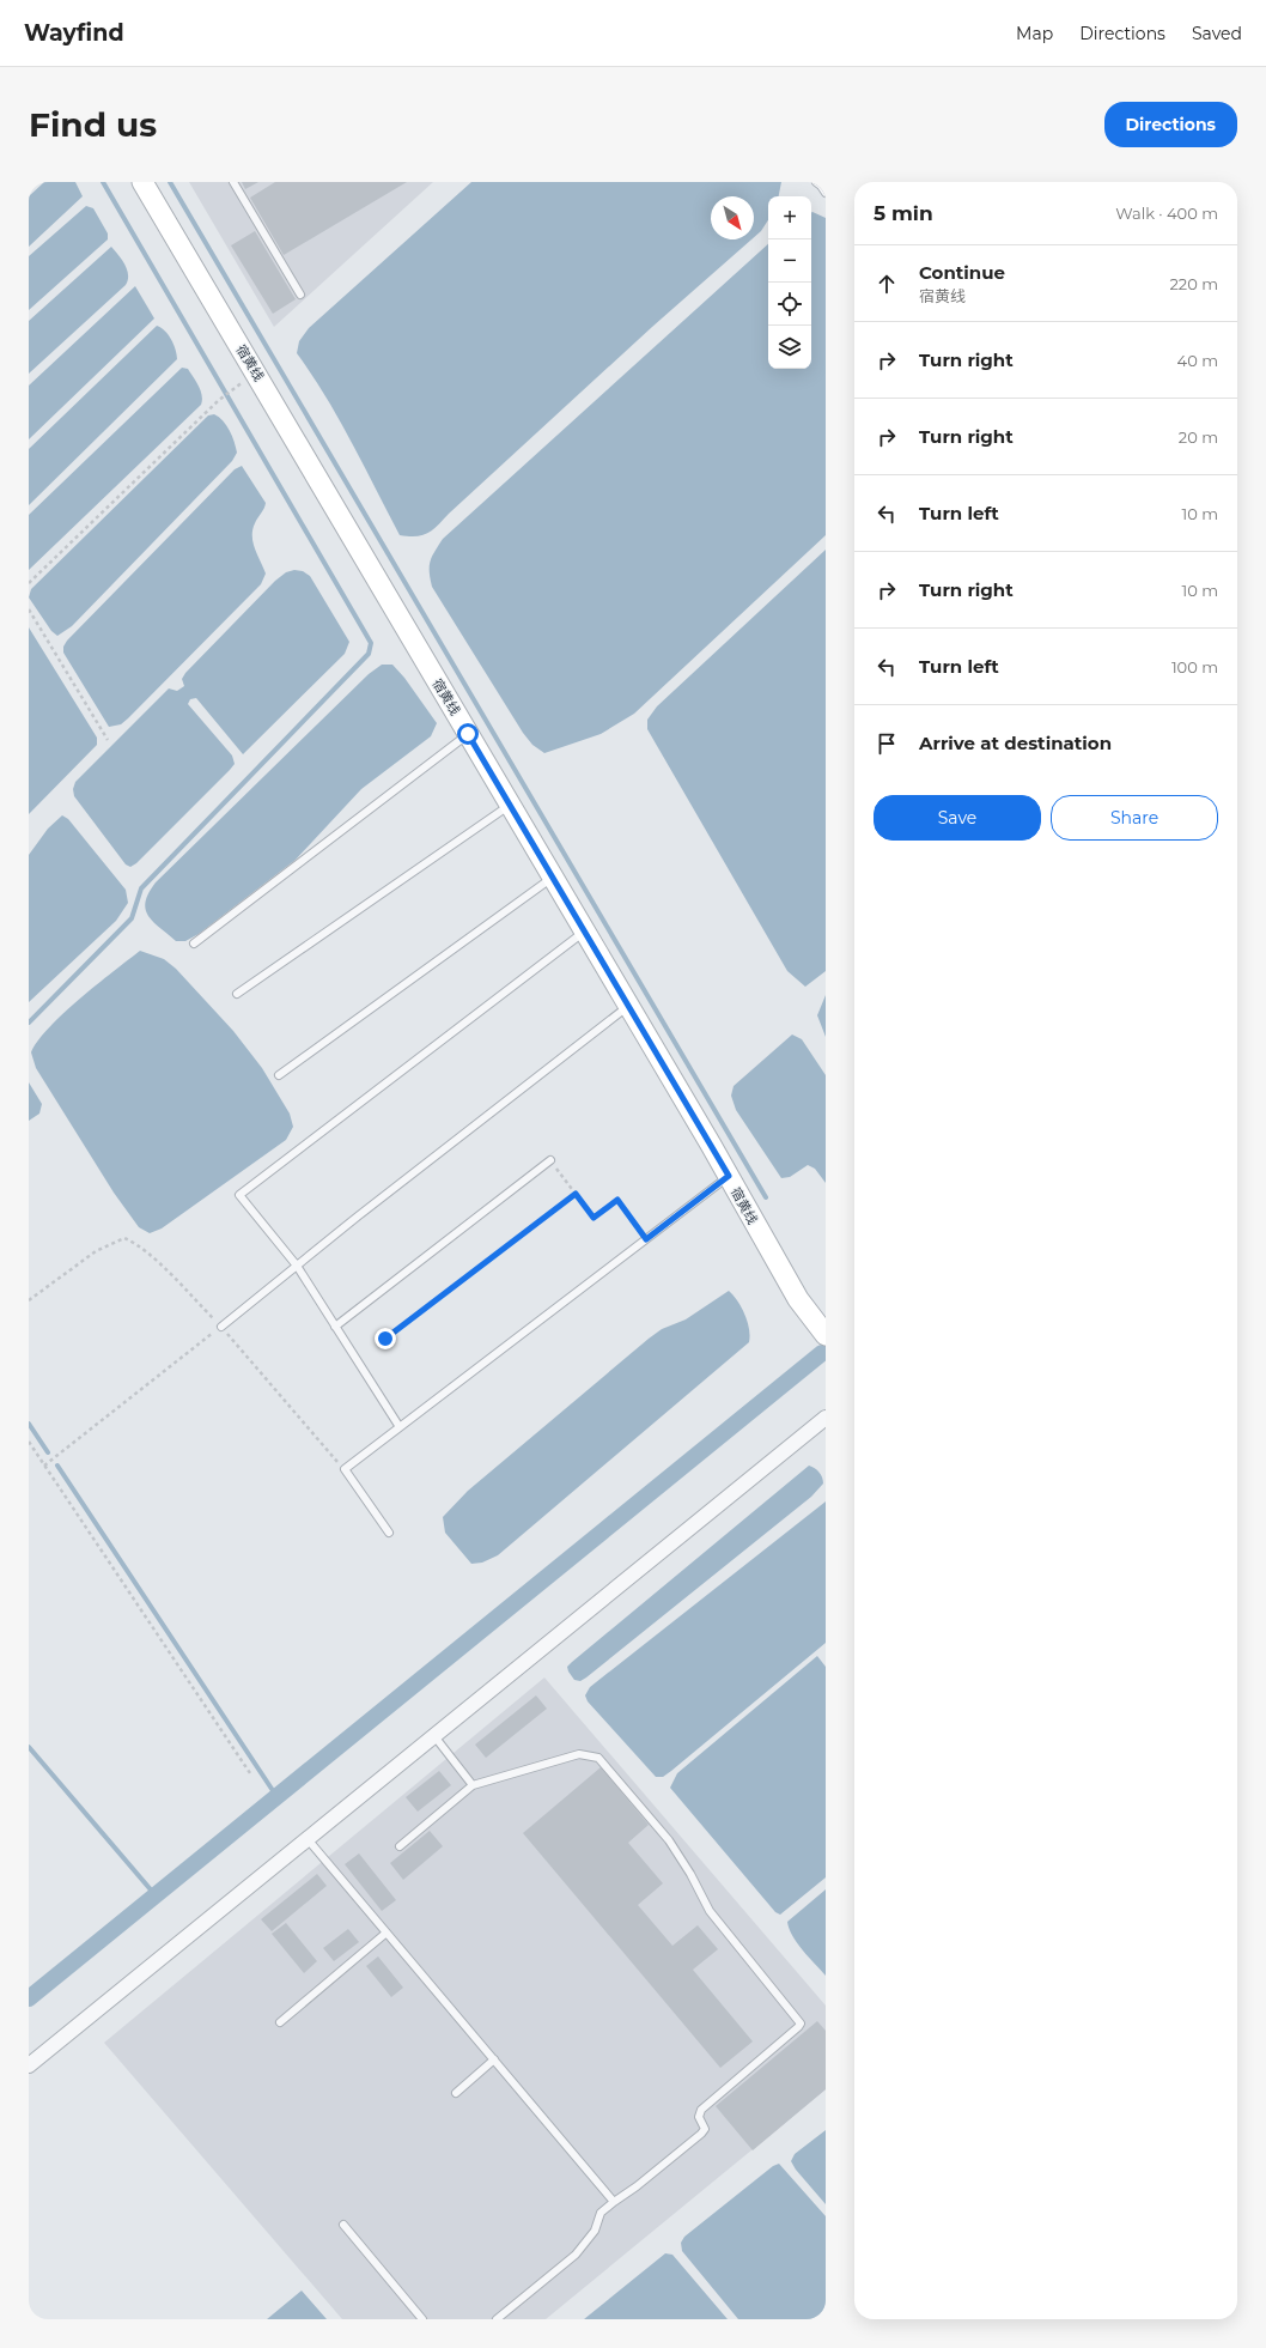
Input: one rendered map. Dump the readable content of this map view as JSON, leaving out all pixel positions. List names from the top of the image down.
{
  "streets": {
    "main road": ["宿黄线"]
  },
  "north": "bottom right",
  "page": {
    "header": "Wayfind",
    "nav": ["Map", "Directions", "Saved"],
    "buttons": [
      "Directions",
      ["Save", "Share"]
    ],
    "title": "Find us",
    "heading": ["5 min", "Walk · 400 m"],
    "map_buttons": ["+", "−"],
    "list": [
      ["Continue", "宿黄线", "220 m"],
      ["Turn right", "40 m"],
      ["Turn right", "20 m"],
      ["Turn left", "10 m"],
      ["Turn right", "10 m"],
      ["Turn left", "100 m"],
      "Arrive at destination"
    ]
  }
}
